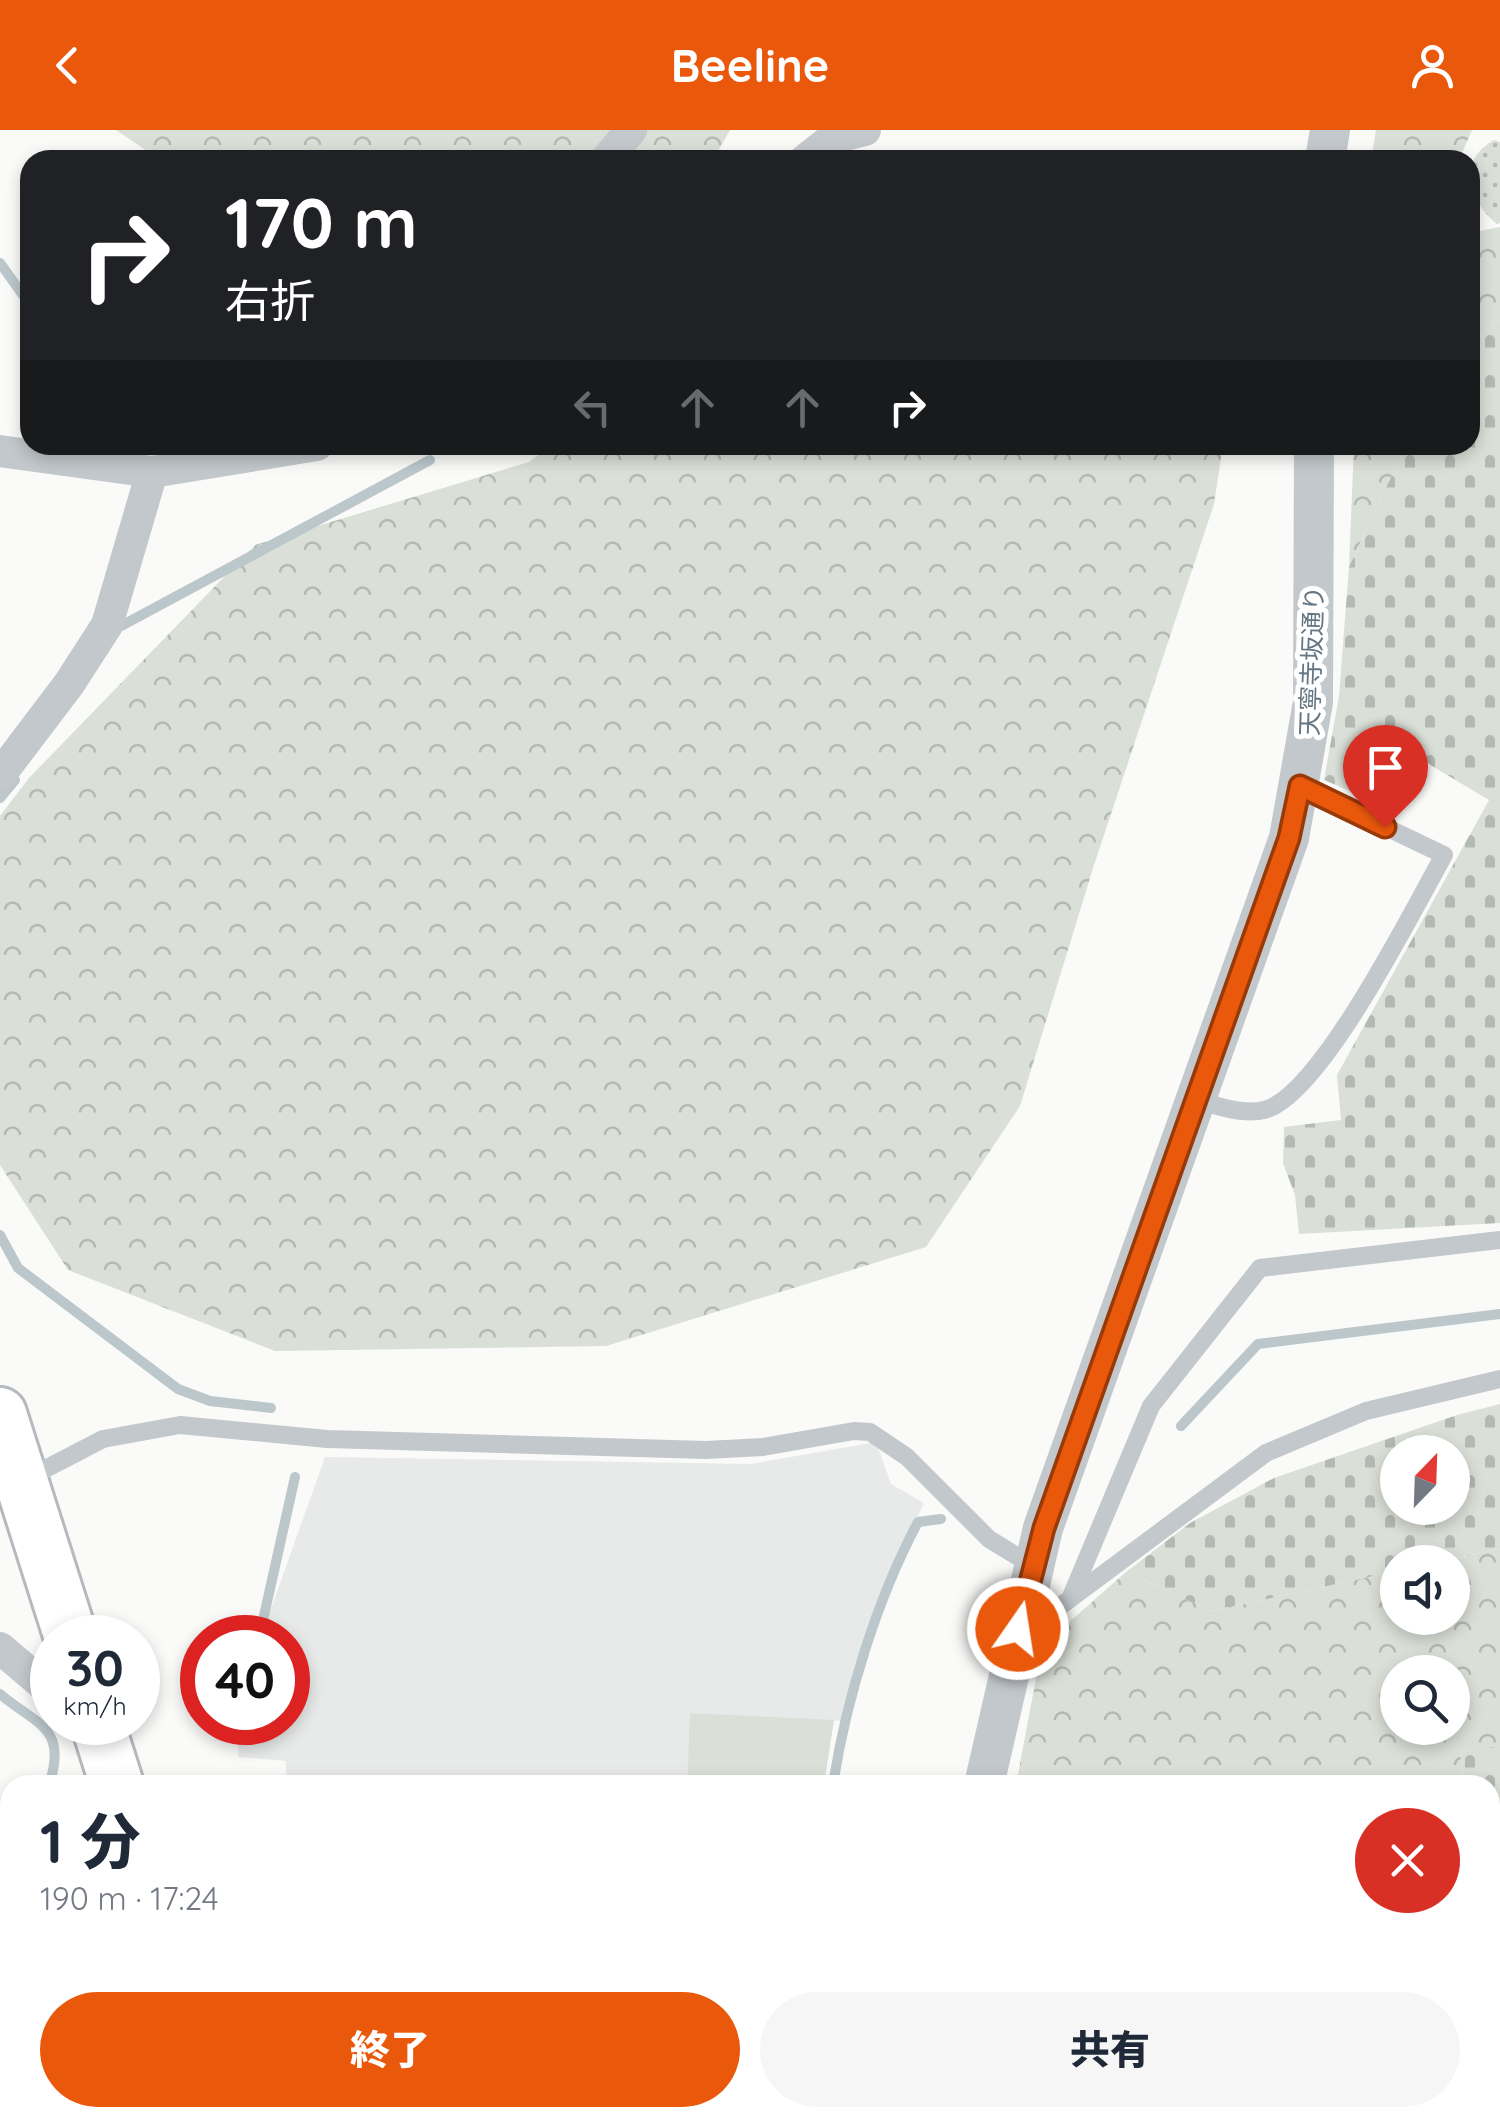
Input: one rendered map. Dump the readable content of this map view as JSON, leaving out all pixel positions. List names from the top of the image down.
{
  "streets": {
    "street": ["天寧寺坂通り"]
  },
  "north": "top right",
  "page": {
    "header": "Beeline",
    "turn": ["170 m", "右折"],
    "speed": "30 km/h",
    "limit": "40",
    "heading": ["1 分", "190 m · 17:24"],
    "buttons": ["終了", "共有"]
  }
}
